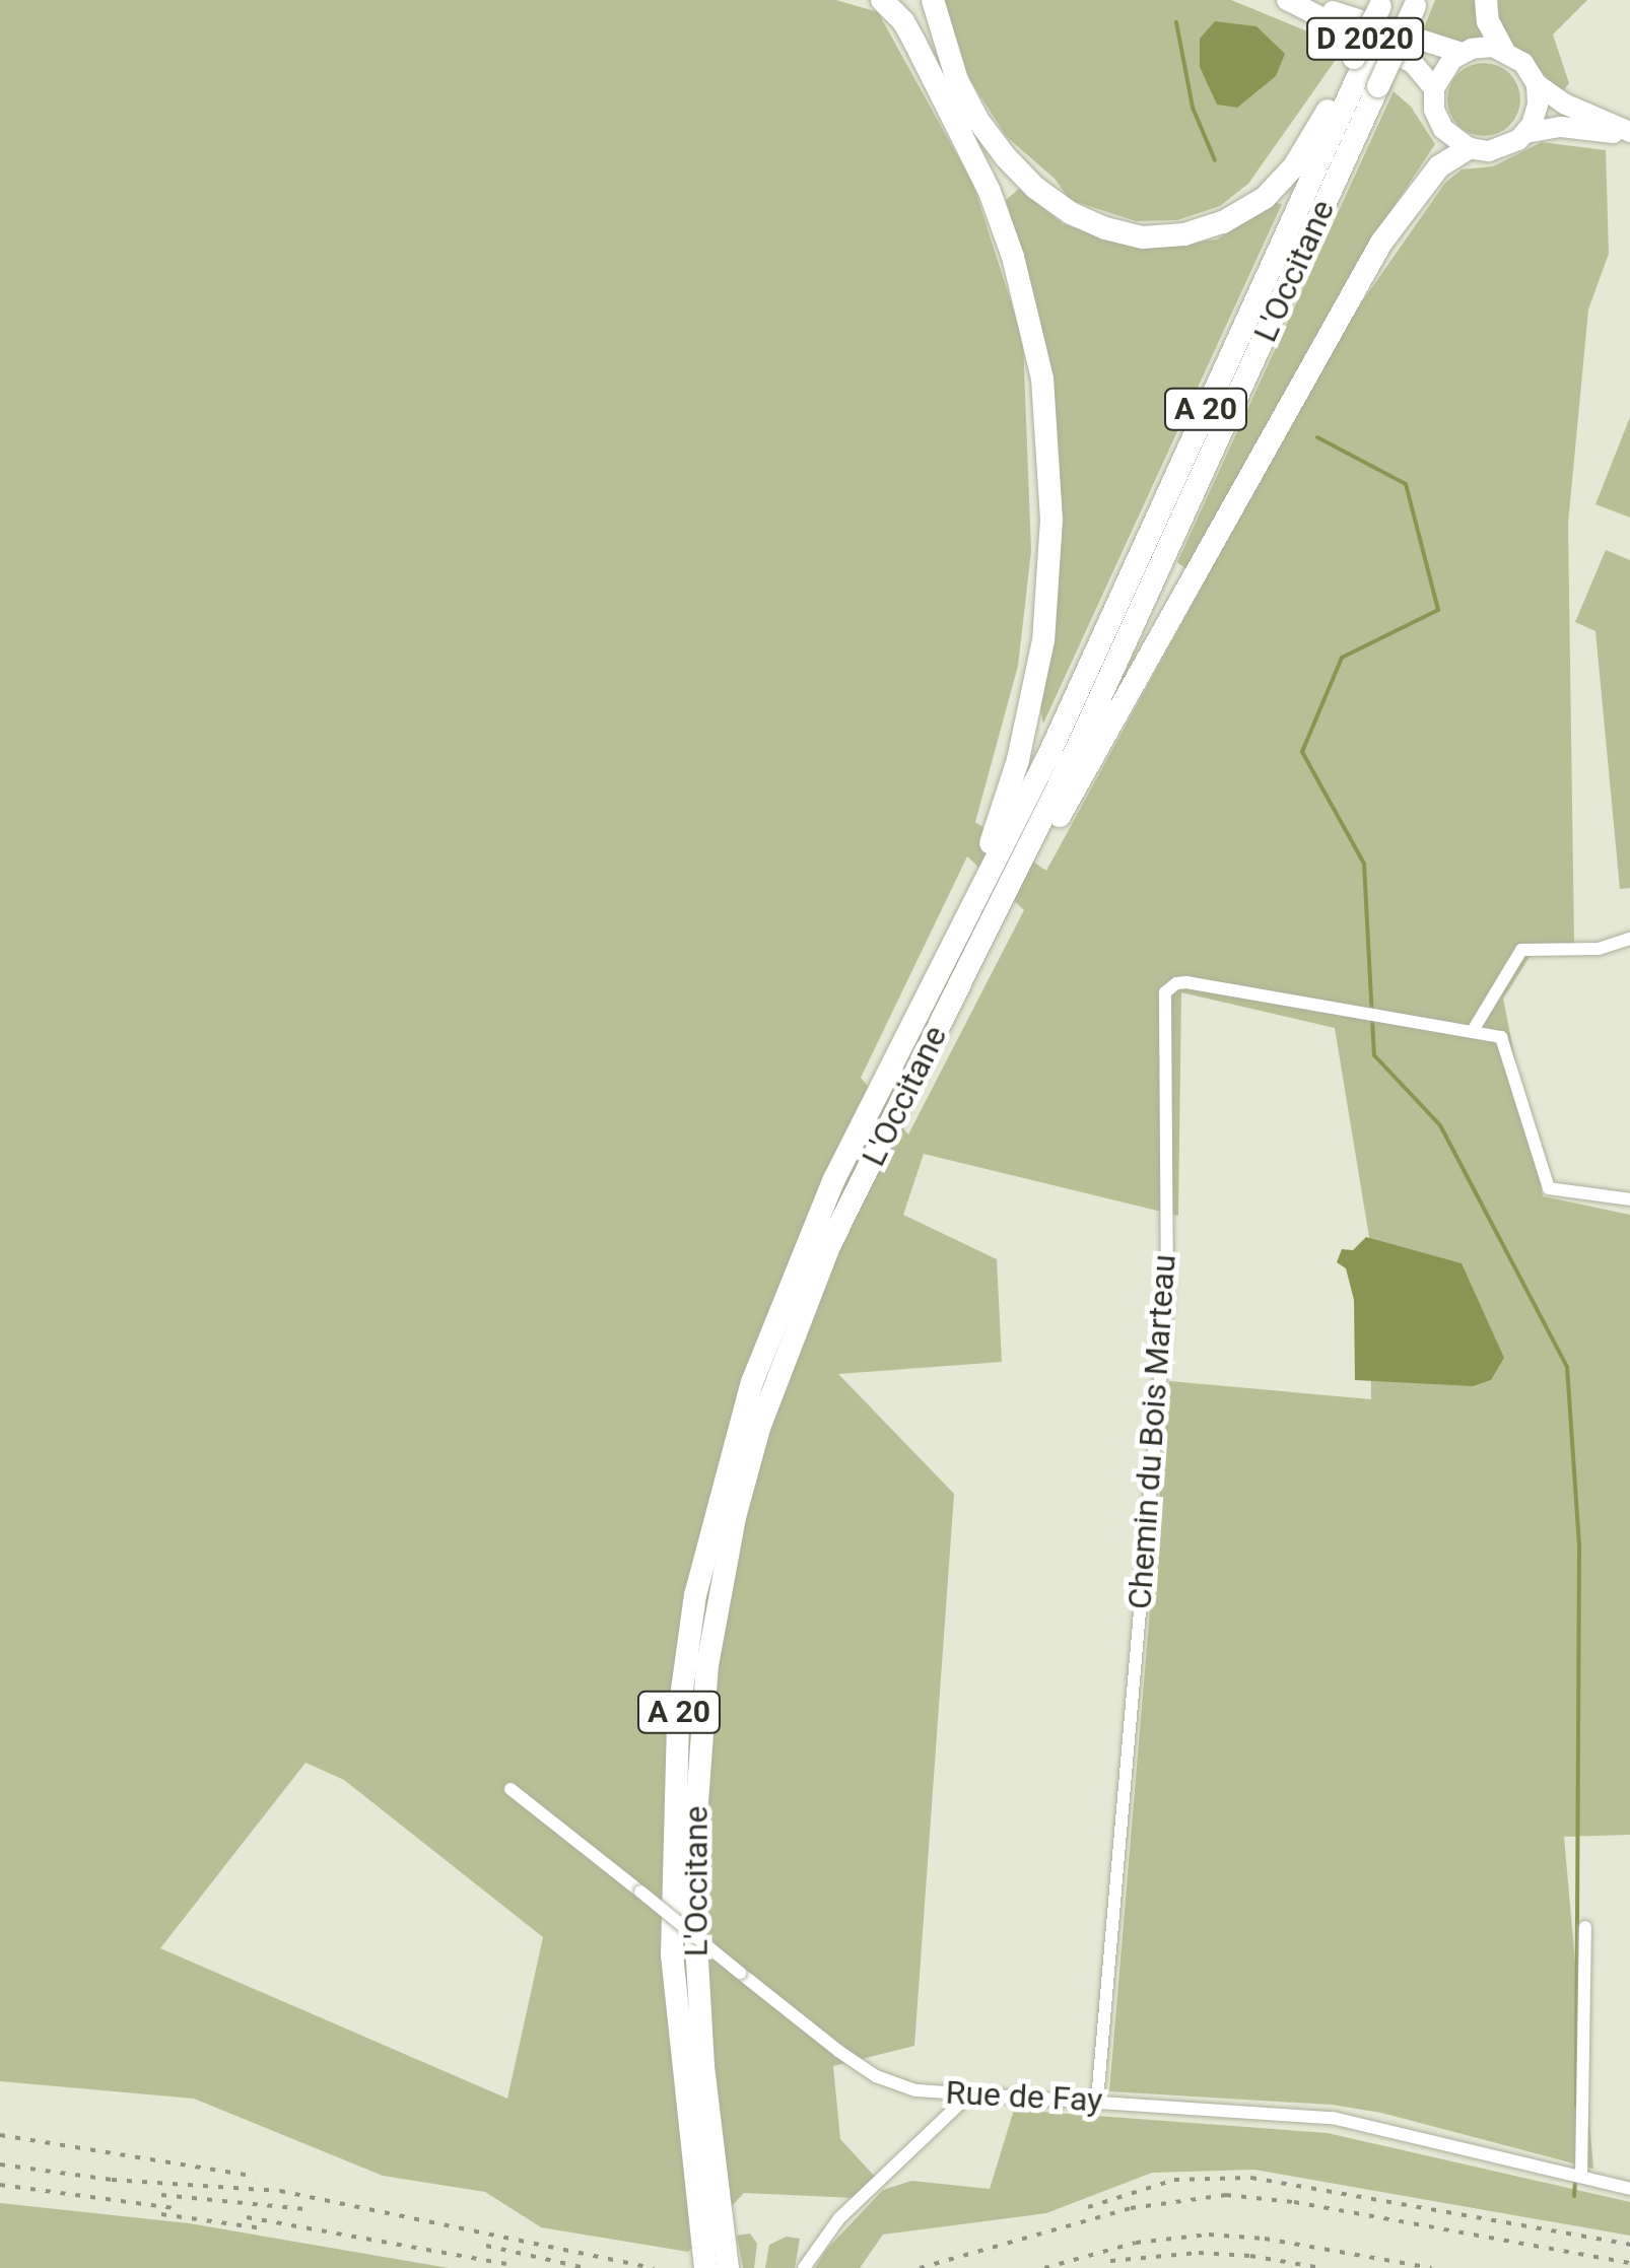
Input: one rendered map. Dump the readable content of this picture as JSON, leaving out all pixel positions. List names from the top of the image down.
{
  "streets": {
    "highway": ["L'Occitane", "A 20"],
    "main road": ["D 2020"],
    "street": ["Chemin du Bois Marteau", "Rue de Fay"]
  },
  "crossings": [
    ["Chemin du Bois Marteau", "Rue de Fay"]
  ]
}
